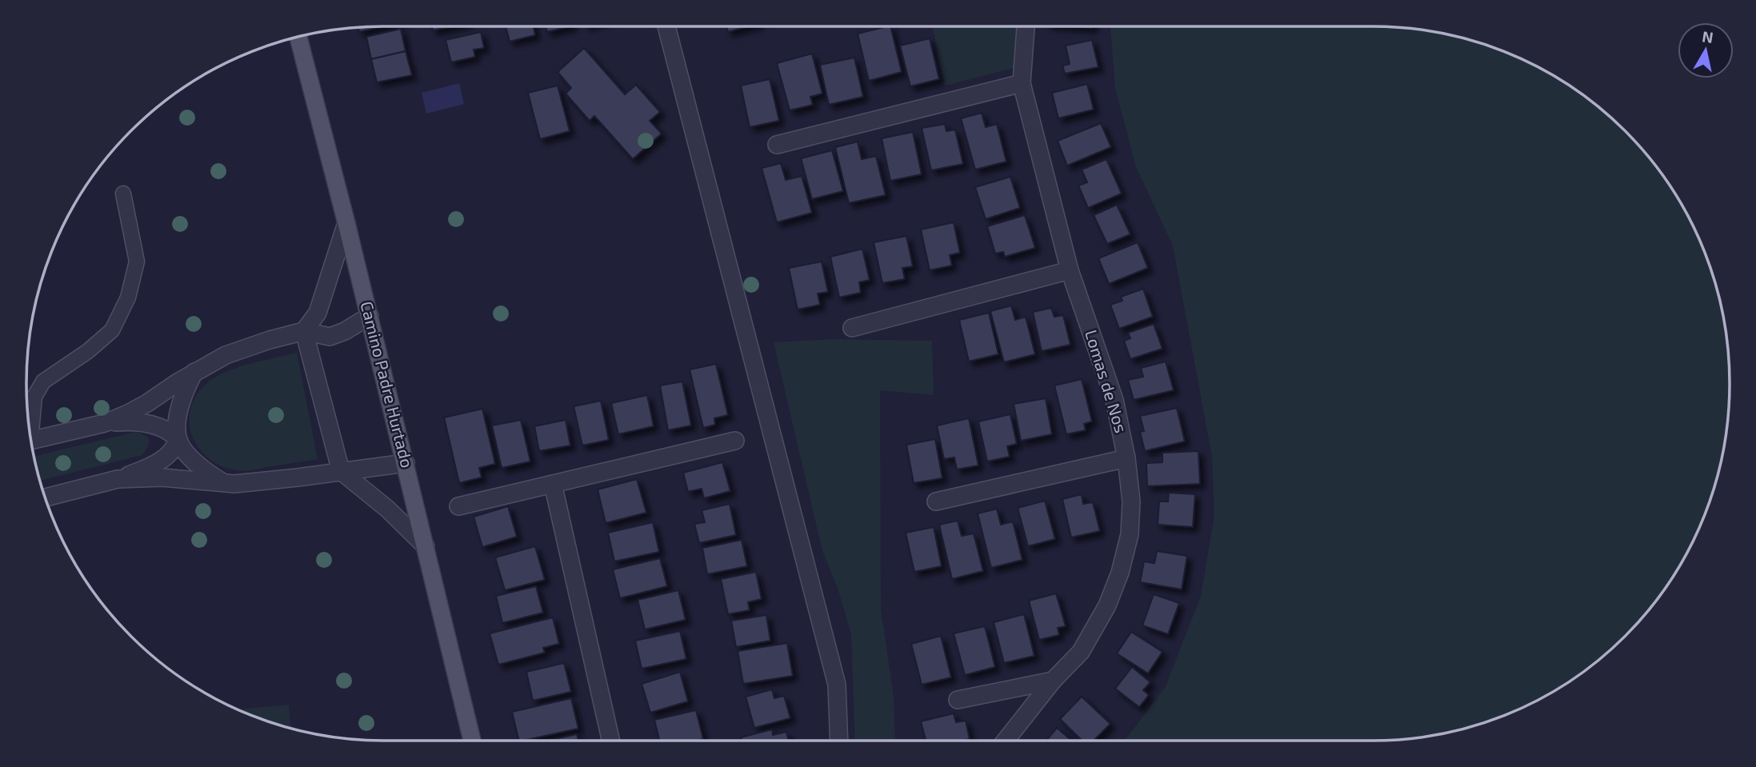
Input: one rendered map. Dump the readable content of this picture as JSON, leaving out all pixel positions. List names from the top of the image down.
{
  "streets": {
    "main road": ["Camino Padre Hurtado"],
    "street": ["Lomas de Nos"]
  },
  "north": "top"
}
